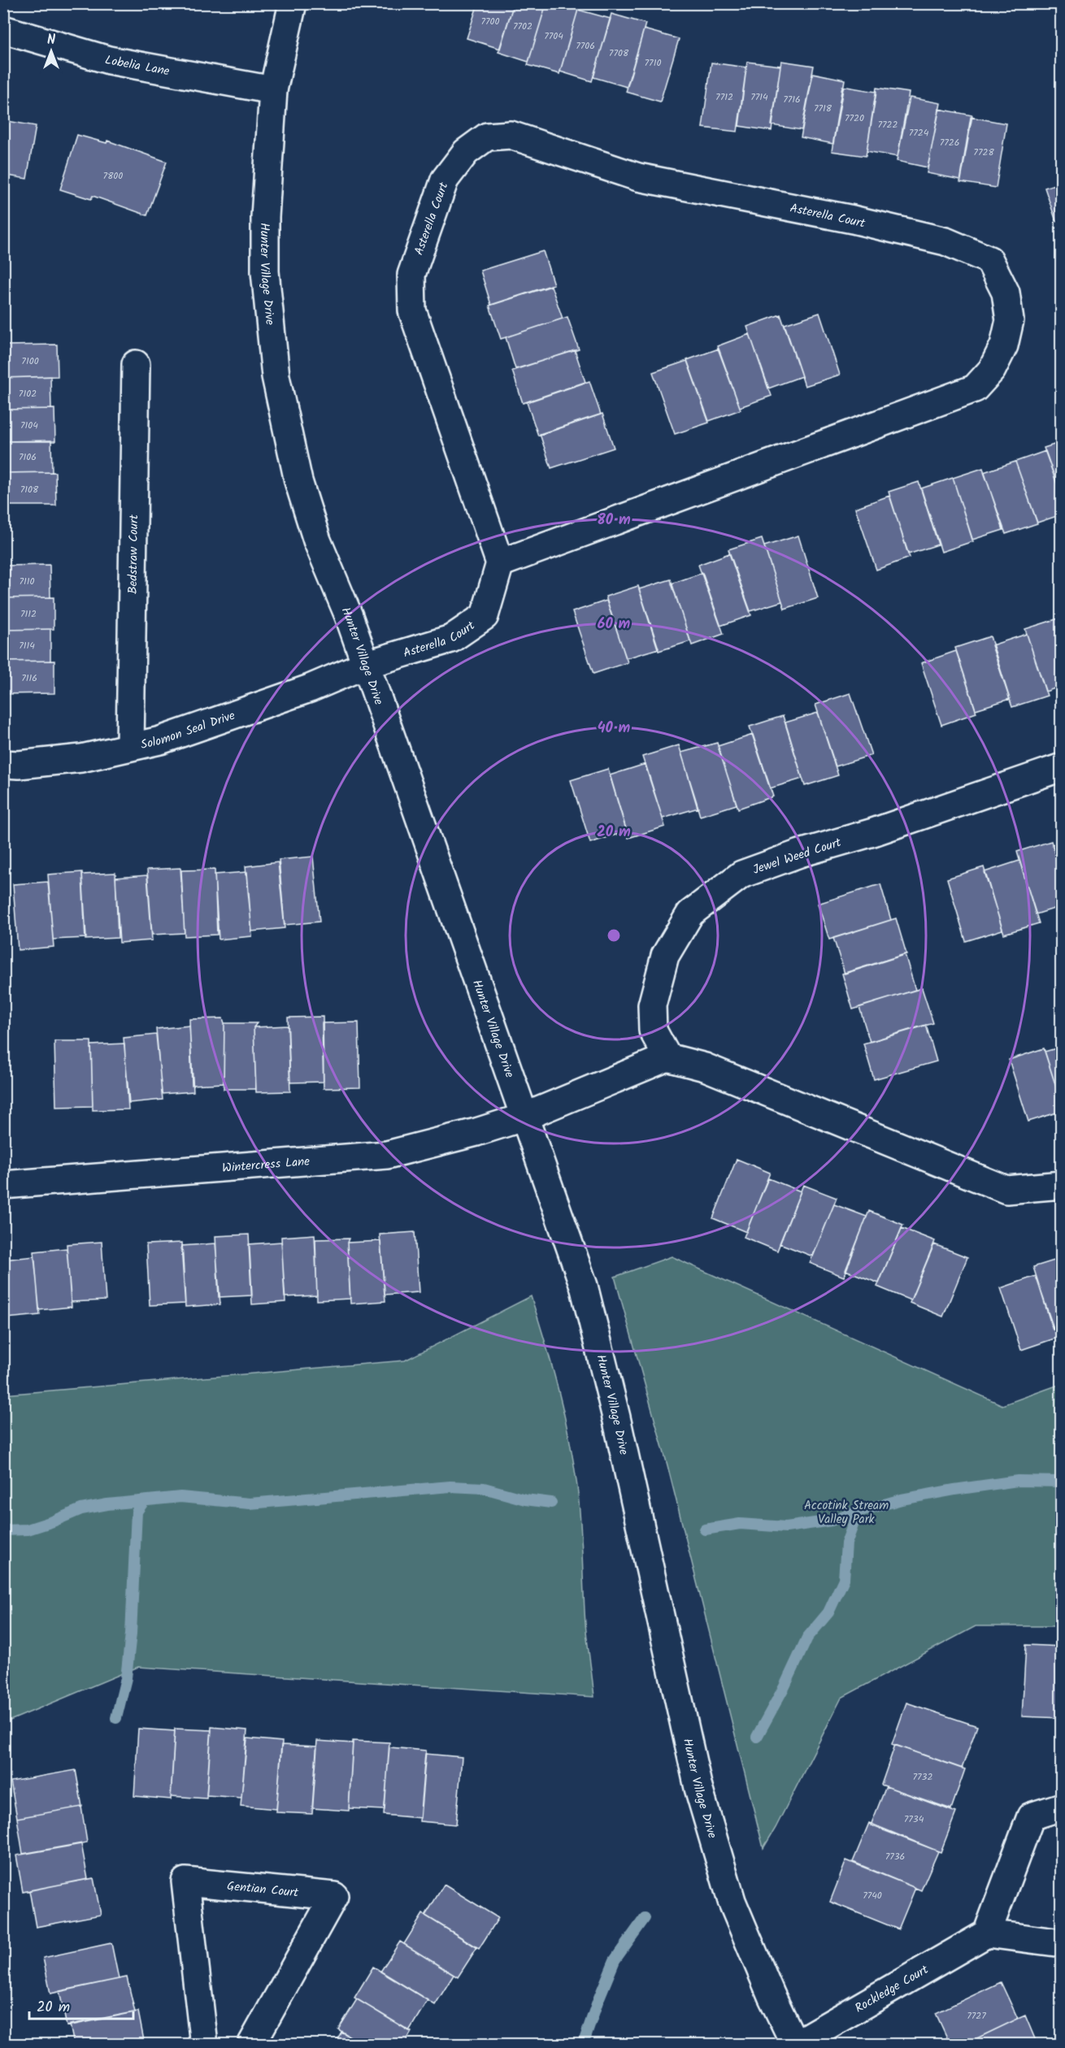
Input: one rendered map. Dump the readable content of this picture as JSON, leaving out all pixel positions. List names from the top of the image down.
{
  "streets": {
    "street": [
      "Lobelia Lane",
      "Asterella Court",
      "Hunter Village Drive",
      "Bedstraw Court",
      "Solomon Seal Drive",
      "Jewel Weed Court",
      "Wintercress Lane",
      "Gentian Court",
      "Rockledge Court"
    ]
  },
  "crossings": [
    ["Lobelia Lane", "Hunter Village Drive"],
    ["Asterella Court", "Hunter Village Drive"],
    ["Asterella Court", "Solomon Seal Drive"],
    ["Hunter Village Drive", "Solomon Seal Drive"],
    ["Hunter Village Drive", "Wintercress Lane"],
    ["Hunter Village Drive", "Rockledge Court"],
    ["Bedstraw Court", "Solomon Seal Drive"]
  ],
  "parks": ["Accotink Stream Valley Park"],
  "house_numbers": [
    "7700",
    "7702",
    "7704",
    "7706",
    "7708",
    "7710",
    "7712",
    "7714",
    "7716",
    "7718",
    "7720",
    "7722",
    "7724",
    "7726",
    "7728",
    "7800",
    "7100",
    "7102",
    "7104",
    "7106",
    "7108",
    "7110",
    "7112",
    "7114",
    "7116",
    "7732",
    "7734",
    "7736",
    "7740",
    "7727"
  ],
  "scale_bar": "20 m",
  "north": "top",
  "rings": [
    "80 m",
    "60 m",
    "40 m",
    "20 m"
  ]
}
